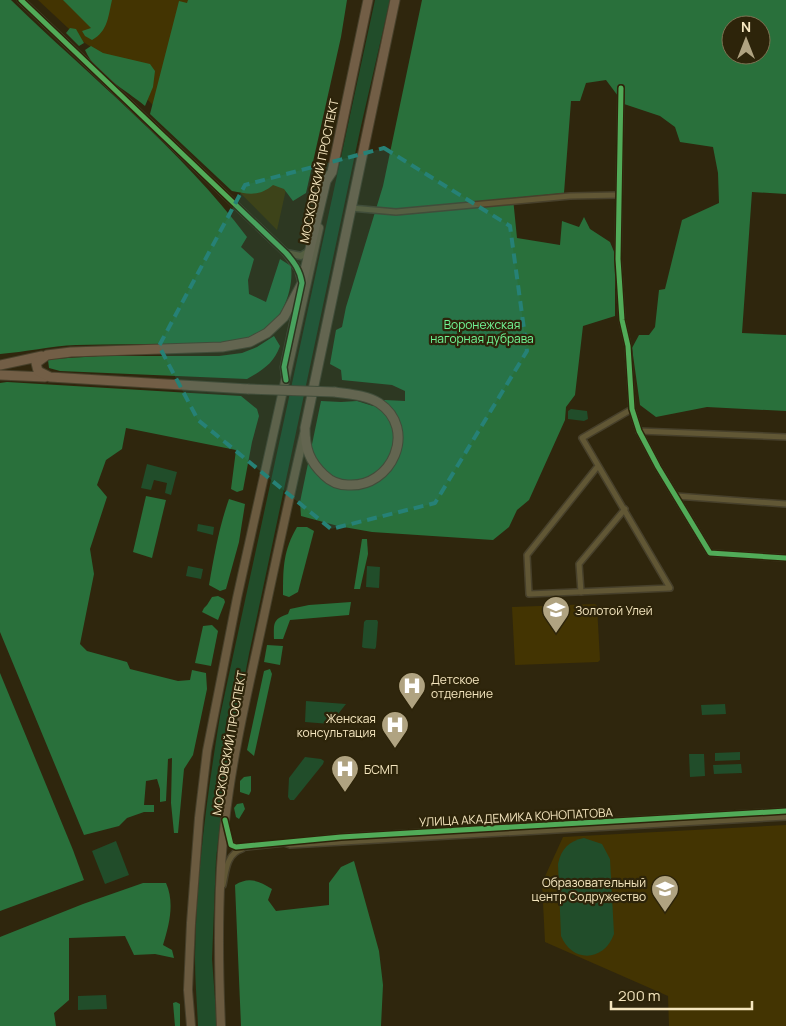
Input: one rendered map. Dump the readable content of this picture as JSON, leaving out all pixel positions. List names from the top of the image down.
{
  "streets": {
    "highway": ["МОСКОВСКИЙ ПРОСПЕКТ"],
    "street": ["УЛИЦА АКАДЕМИКА КОНОПАТОВА"]
  },
  "parks": ["Воронежская нагорная дубрава"],
  "places": {
    "school or university": ["Золотой Улей", "Образовательный центр Содружество"],
    "hospital": ["Детское отделение", "Женская консультация", "БСМП"]
  },
  "scale_bar": "200 m",
  "north": "top"
}
